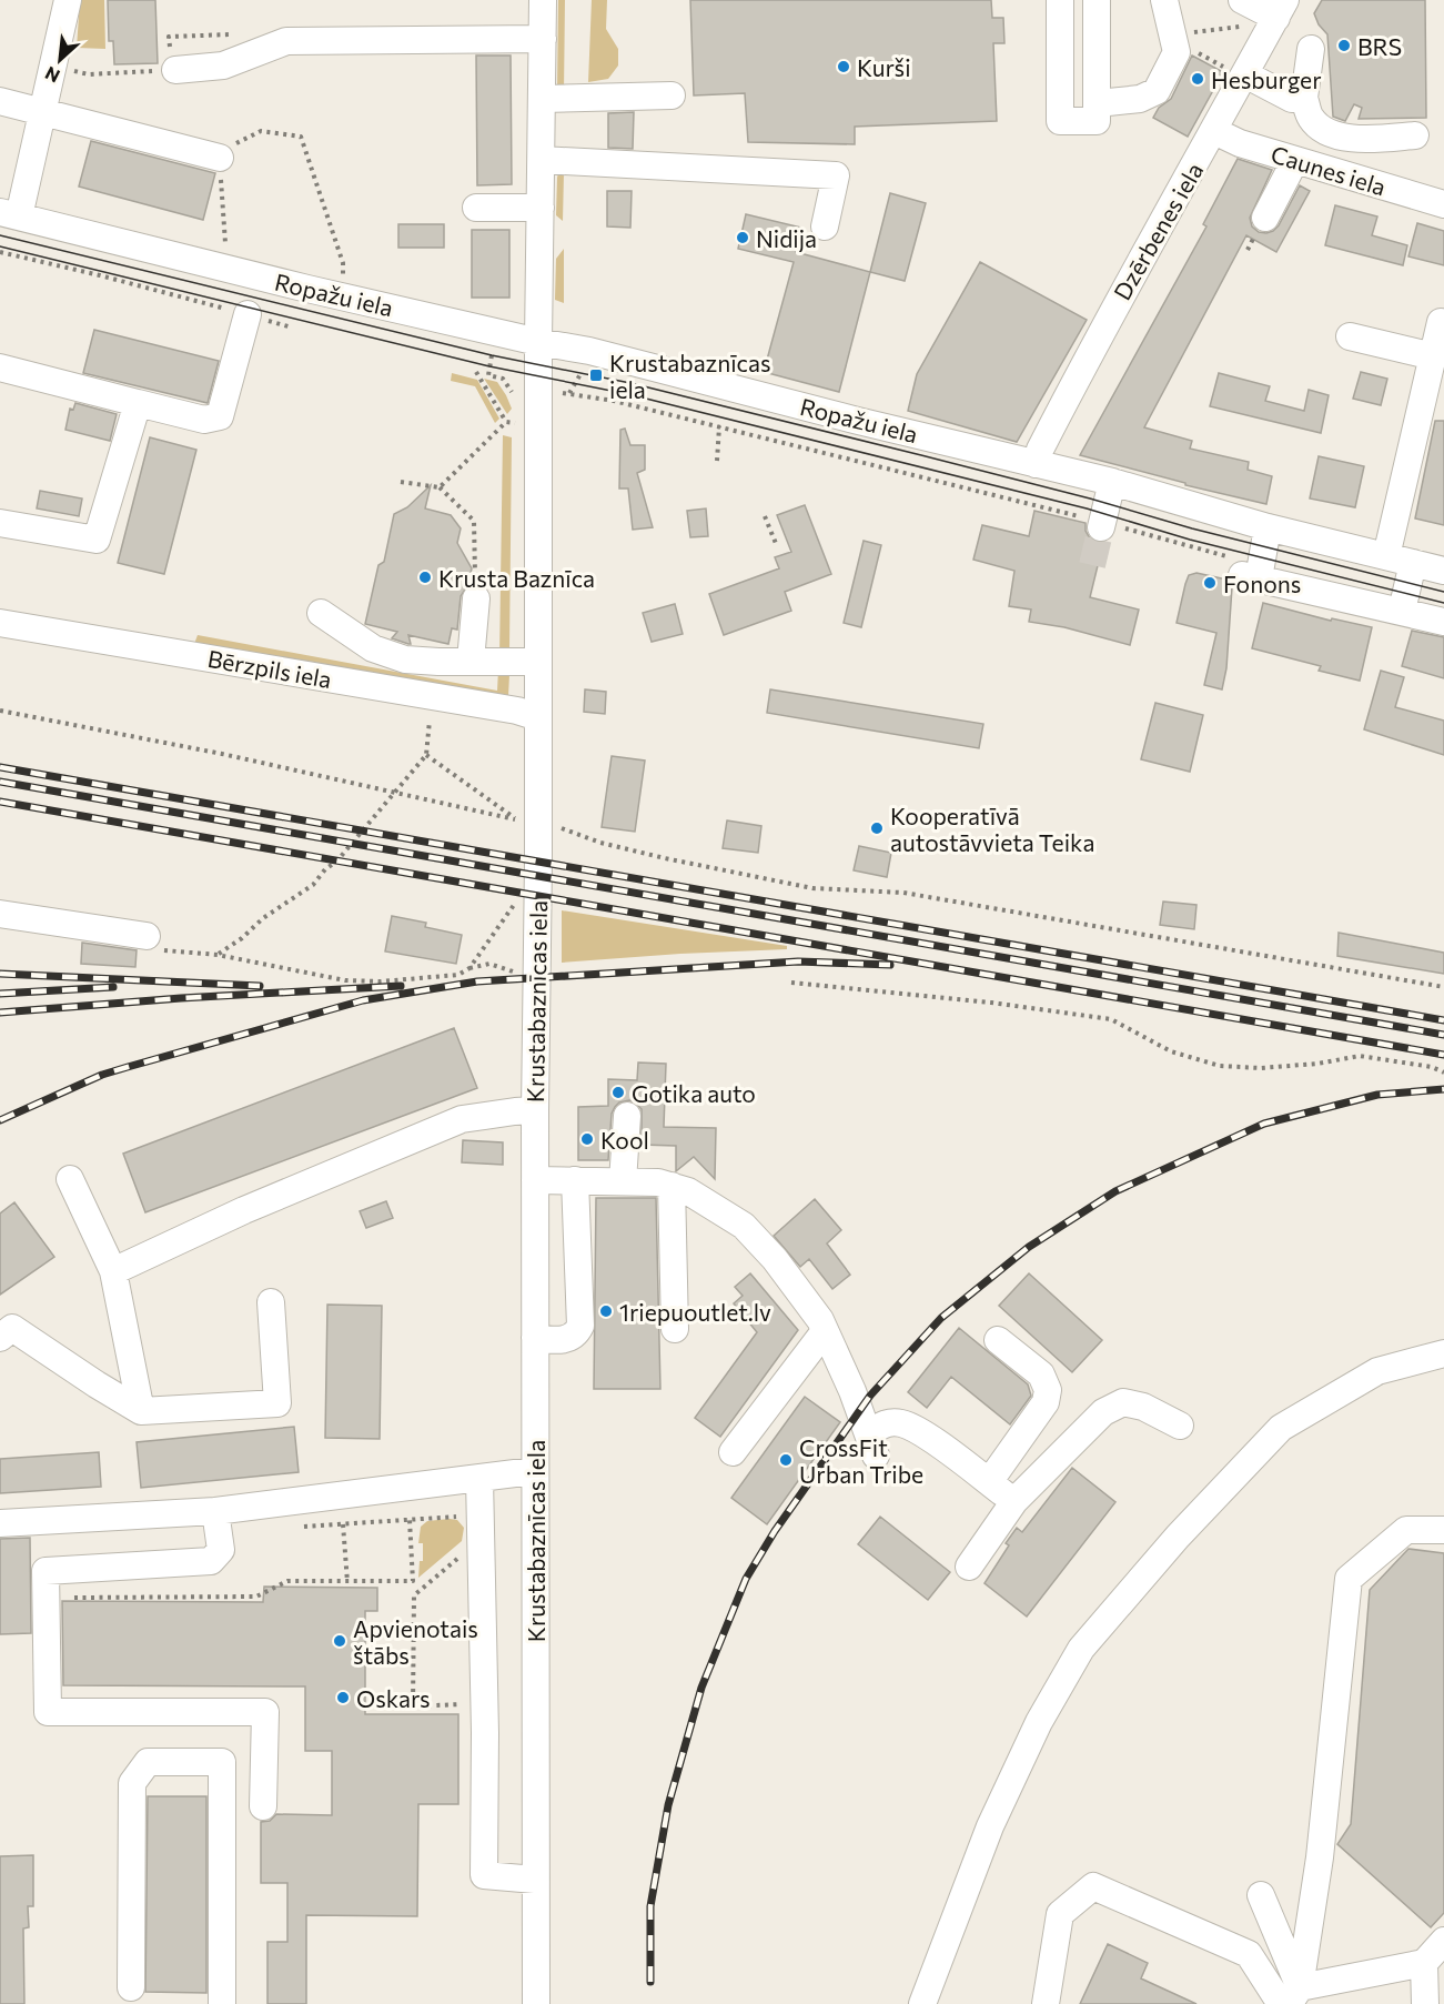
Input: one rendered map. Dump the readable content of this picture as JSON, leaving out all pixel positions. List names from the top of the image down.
{
  "streets": {
    "street": [
      "Caunes iela",
      "Dzērbenes iela",
      "Ropažu iela",
      "Bērzpils iela",
      "Krustabaznīcas iela"
    ]
  },
  "crossings": [
    ["Caunes iela", "Dzērbenes iela"],
    ["Dzērbenes iela", "Ropažu iela"],
    ["Ropažu iela", "Krustabaznīcas iela"],
    ["Bērzpils iela", "Krustabaznīcas iela"]
  ],
  "places": {
    "other": [
      "BRS",
      "Kurši",
      "Hesburger",
      "Nidija",
      "Krusta Baznīca",
      "Fonons",
      "Kooperatīvā autostāvvieta Teika",
      "Gotika auto",
      "Kool",
      "1riepuoutlet.lv",
      "CrossFit Urban Tribe",
      "Apvienotais štābs",
      "Oskars"
    ],
    "transit": ["Krustabaznīcas iela"]
  },
  "north": "bottom left"
}
